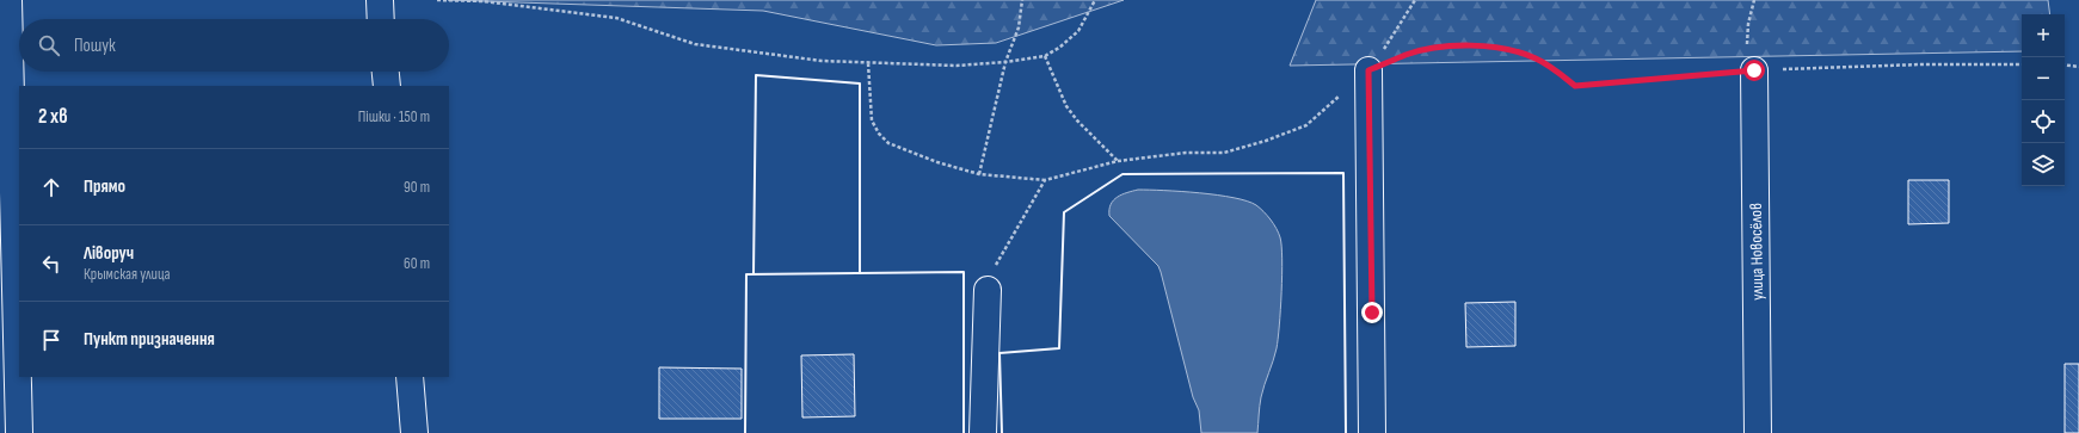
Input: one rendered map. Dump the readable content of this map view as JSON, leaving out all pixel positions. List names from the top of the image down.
{
  "streets": {
    "street": ["улица Новосёлов"]
  },
  "page": {
    "map_buttons": ["+", "−"],
    "search": "Пошук",
    "heading": ["2 хв", "Пішки · 150 m"],
    "list": [
      ["Прямо", "90 m"],
      ["Ліворуч", "Крымская улица", "60 m"],
      "Пункт призначення"
    ]
  }
}
